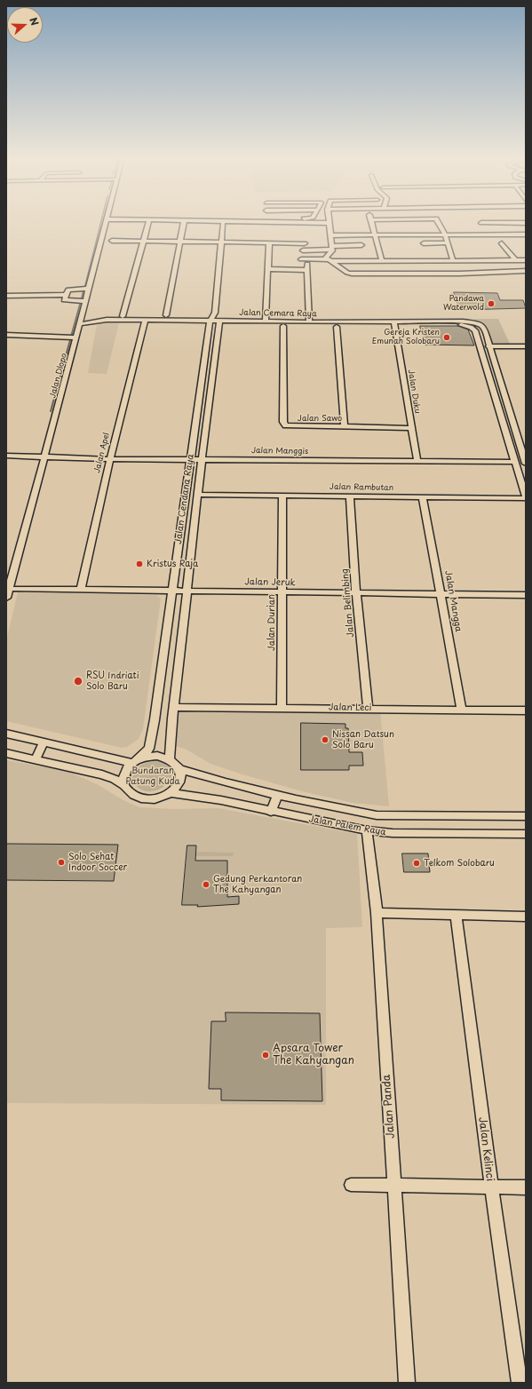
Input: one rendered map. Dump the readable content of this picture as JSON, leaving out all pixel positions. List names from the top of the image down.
{
  "streets": {
    "street": [
      "Jalan Cemara Raya",
      "Jalan Dlopo",
      "Jalan Duku",
      "Jalan Sawo",
      "Jalan Manggis",
      "Jalan Apel",
      "Jalan Rambutan",
      "Jalan Cendana Raya",
      "Jalan Jeruk",
      "Jalan Mangga",
      "Jalan Belimbing",
      "Jalan Durian",
      "Jalan Leci",
      "Jalan Palem Raya",
      "Jalan Panda",
      "Jalan Kelinci"
    ]
  },
  "crossings": [
    ["Jalan Cemara Raya", "Jalan Manggis"],
    ["Jalan Cemara Raya", "Jalan Rambutan"],
    ["Jalan Cemara Raya", "Jalan Cendana Raya"],
    ["Jalan Dlopo", "Jalan Manggis"],
    ["Jalan Duku", "Jalan Sawo"],
    ["Jalan Duku", "Jalan Manggis"],
    ["Jalan Manggis", "Jalan Apel"],
    ["Jalan Manggis", "Jalan Cendana Raya"],
    ["Jalan Apel", "Jalan Jeruk"],
    ["Jalan Rambutan", "Jalan Cendana Raya"],
    ["Jalan Rambutan", "Jalan Mangga"],
    ["Jalan Rambutan", "Jalan Belimbing"],
    ["Jalan Rambutan", "Jalan Durian"],
    ["Jalan Cendana Raya", "Jalan Jeruk"],
    ["Jalan Cendana Raya", "Jalan Leci"],
    ["Jalan Cendana Raya", "Jalan Palem Raya"],
    ["Jalan Jeruk", "Jalan Mangga"],
    ["Jalan Jeruk", "Jalan Belimbing"],
    ["Jalan Jeruk", "Jalan Durian"],
    ["Jalan Mangga", "Jalan Leci"],
    ["Jalan Belimbing", "Jalan Leci"],
    ["Jalan Durian", "Jalan Leci"],
    ["Jalan Palem Raya", "Jalan Panda"]
  ],
  "parks": ["Bundaran Patung Kuda"],
  "places": [
    "Pandawa Waterwold",
    "Gereja Kristen Emunah Solobaru",
    "Kristus Raja",
    "RSU Indriati Solo Baru",
    "Nissan Datsun Solo Baru",
    "Solo Sehat Indoor Soccer",
    "Telkom Solobaru",
    "Gedung Perkantoran The Kahyangan",
    "Apsara Tower The Kahyangan"
  ],
  "north": "right"
}
